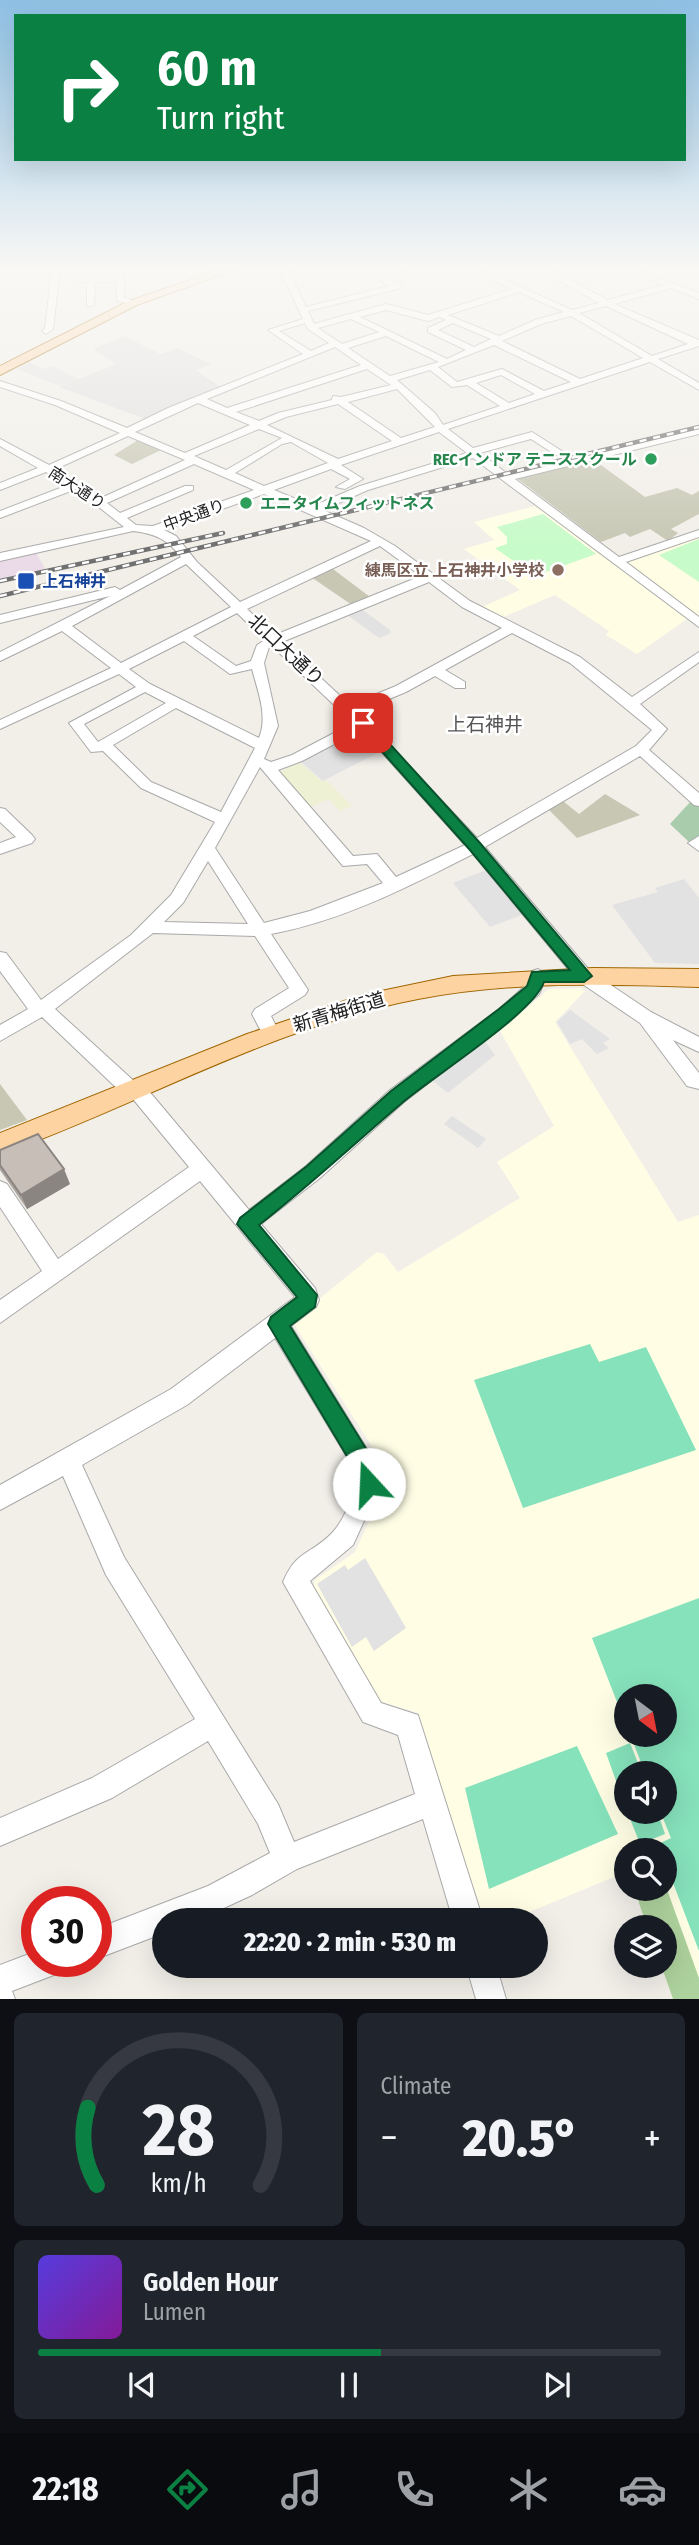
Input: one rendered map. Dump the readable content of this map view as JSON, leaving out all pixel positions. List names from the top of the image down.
{
  "streets": {
    "main road": ["新青梅街道"],
    "street": ["南大通り", "中央通り", "北口大通り"]
  },
  "crossings": [
    ["中央通り", "北口大通り"],
    ["北口大通り", "新青梅街道"]
  ],
  "districts": ["上石神井"],
  "places": {
    "other": ["RECインドア テニススクール", "エニタイムフィットネス", "練馬区立 上石神井小学校"],
    "transit": ["上石神井"]
  },
  "north": "bottom right",
  "page": {
    "turn": ["60 m", "Turn right"],
    "limit": "30",
    "trip": "22:20 · 2 min · 530 m",
    "tile": "Climate",
    "heat": ["−", "20.5°", "+"],
    "song": ["Golden Hour", "Lumen"],
    "tabs": "22:18",
    "gauge": ["28", "km/h"]
  }
}
